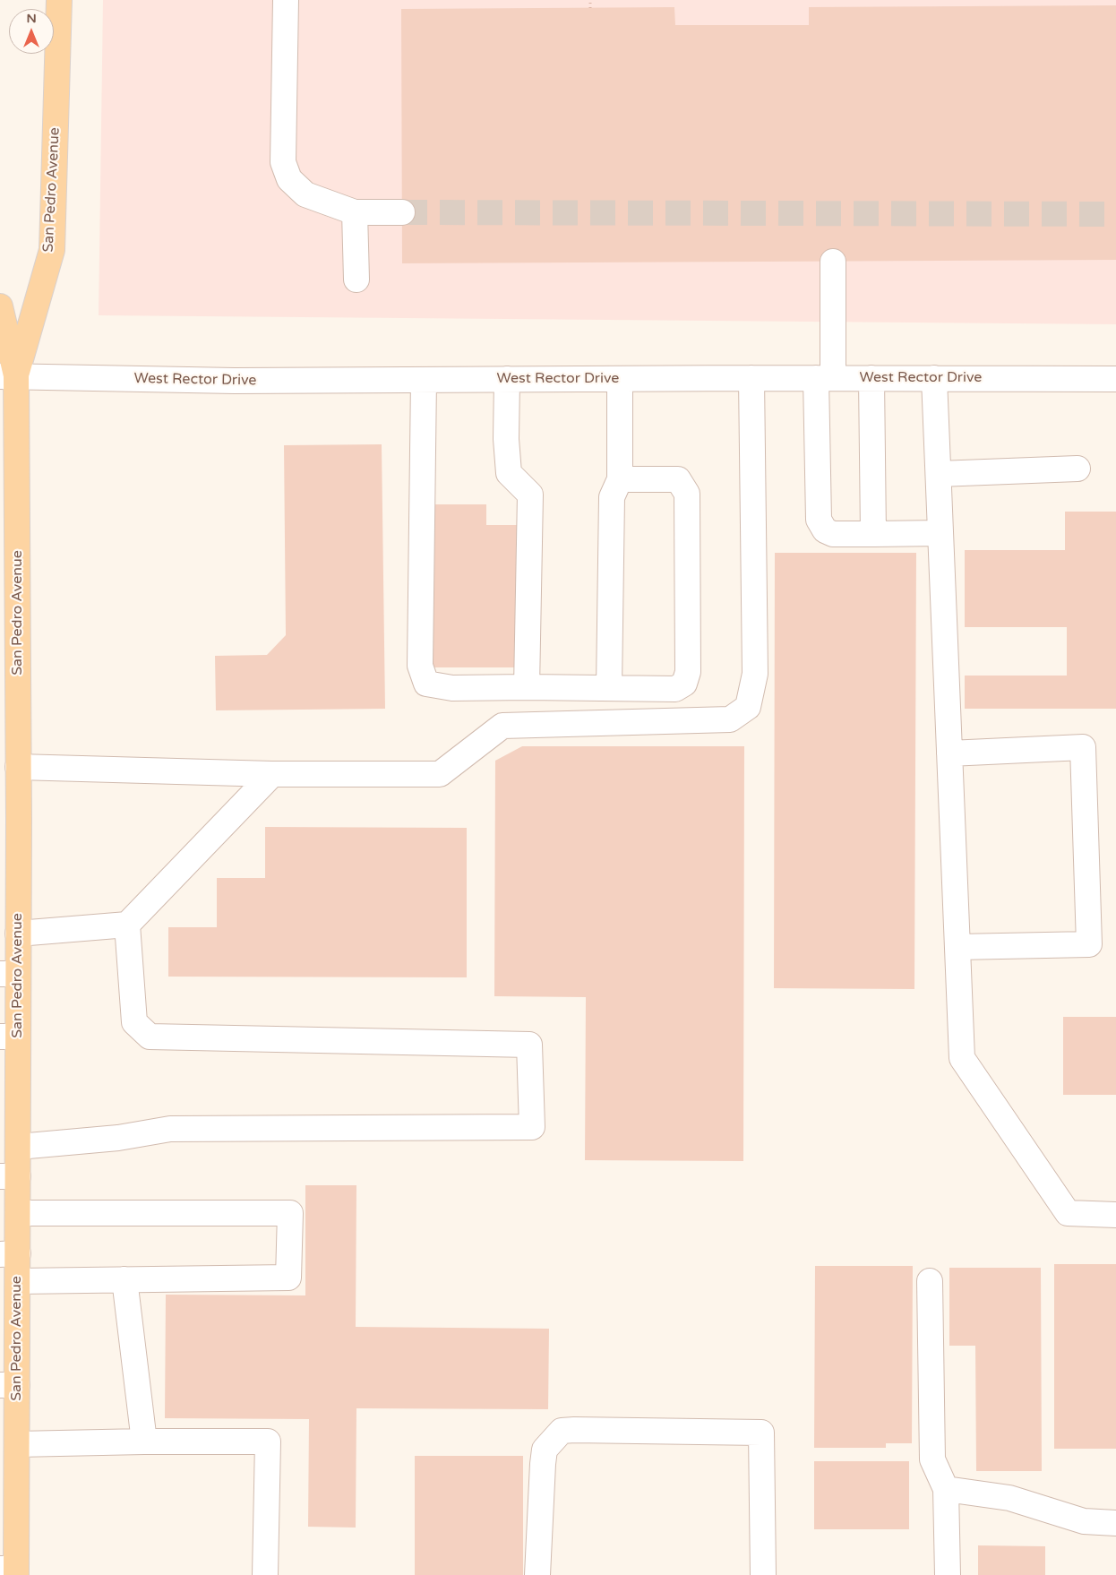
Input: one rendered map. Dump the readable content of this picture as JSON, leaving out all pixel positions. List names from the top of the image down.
{
  "streets": {
    "main road": ["San Pedro Avenue"],
    "street": ["West Rector Drive"]
  },
  "crossings": [
    ["San Pedro Avenue", "West Rector Drive"]
  ],
  "north": "top"
}
